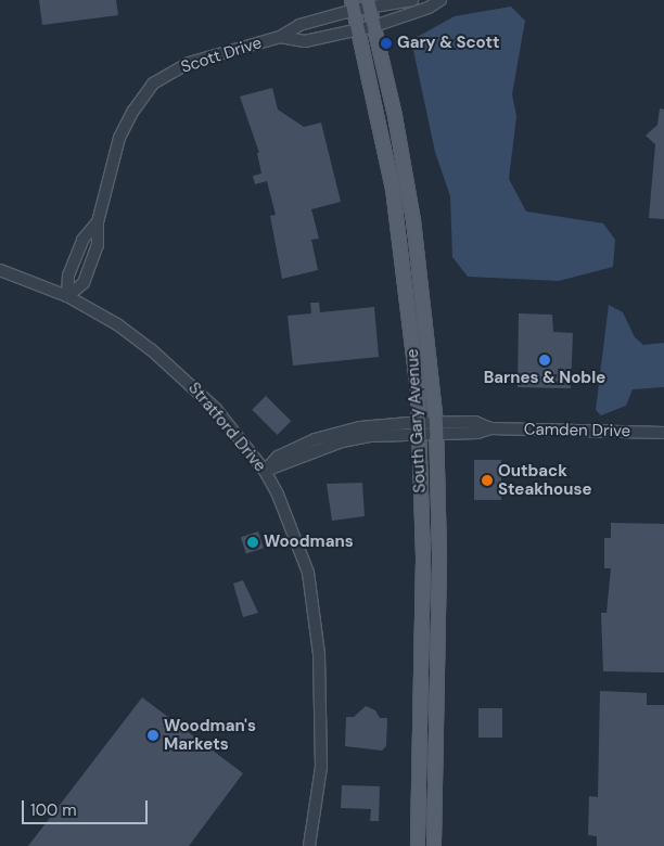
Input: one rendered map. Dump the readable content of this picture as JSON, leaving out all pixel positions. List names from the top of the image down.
{
  "streets": {
    "main road": ["South Gary Avenue"],
    "street": ["Scott Drive", "Stratford Drive", "Camden Drive"]
  },
  "crossings": [
    ["Scott Drive", "South Gary Avenue"],
    ["Scott Drive", "Stratford Drive"],
    ["South Gary Avenue", "Camden Drive"],
    ["Stratford Drive", "Camden Drive"]
  ],
  "places": [
    "Gary & Scott",
    "Barnes & Noble",
    "Outback Steakhouse",
    "Woodmans",
    "Woodman's Markets"
  ],
  "scale_bar": "100 m"
}
